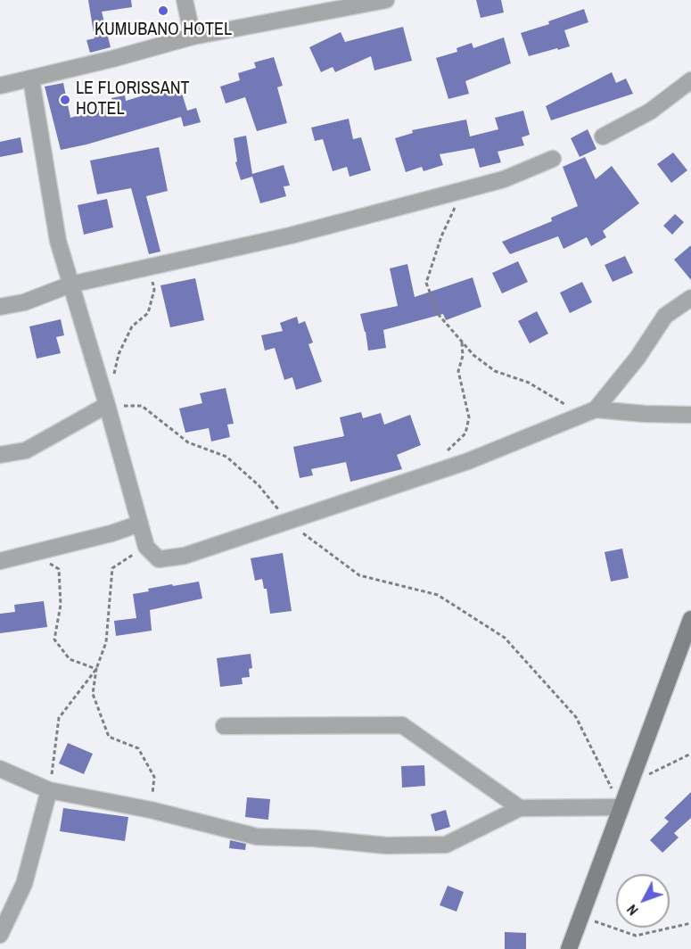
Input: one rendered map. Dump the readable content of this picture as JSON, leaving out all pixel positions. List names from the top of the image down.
{
  "places": ["KUMUBANO HOTEL", "LE FLORISSANT HOTEL"],
  "north": "bottom left"
}
